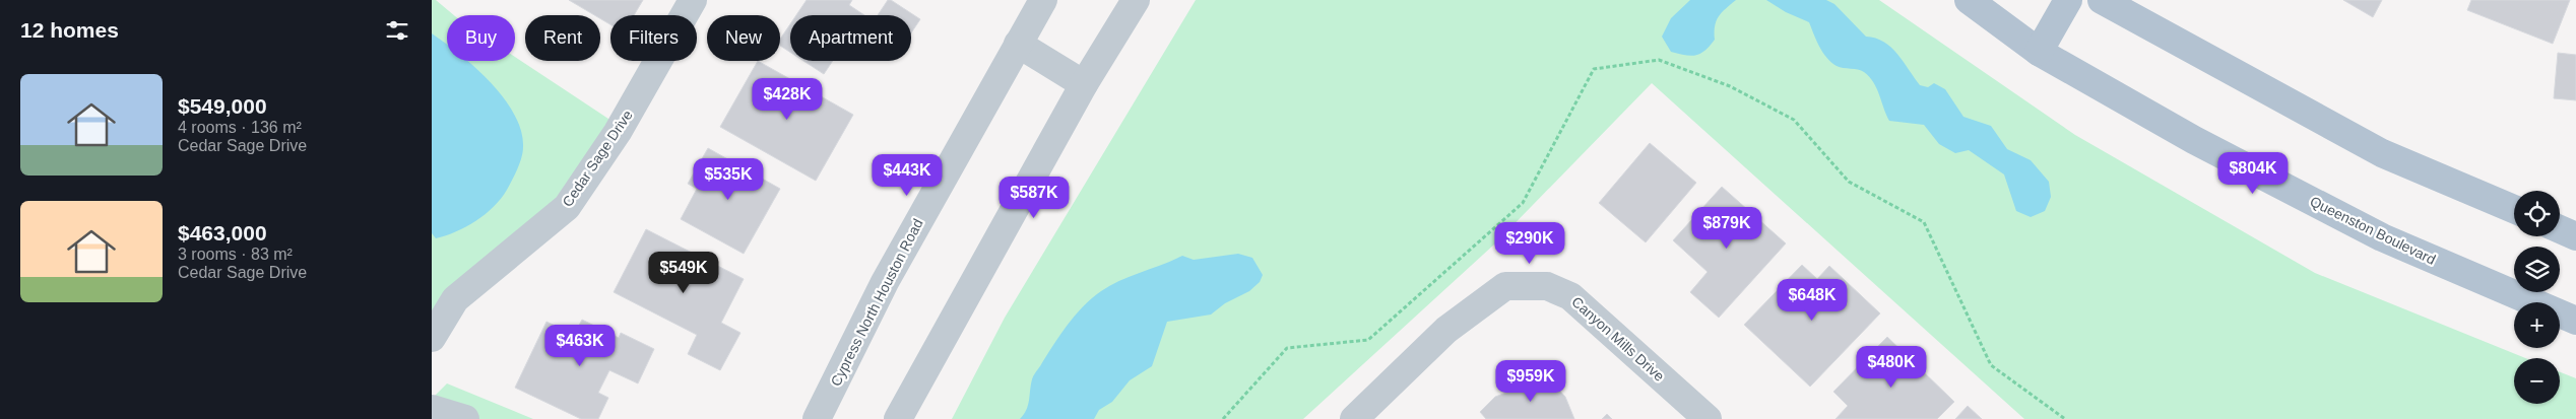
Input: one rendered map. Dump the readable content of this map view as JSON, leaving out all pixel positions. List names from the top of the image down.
{
  "streets": {
    "main road": ["Queenston Boulevard"],
    "street": ["Cedar Sage Drive", "Cypress North Houston Road", "Canyon Mills Drive"]
  },
  "page": {
    "heading": "12 homes",
    "chip": [
      "Buy",
      "Rent",
      "Filters",
      "New",
      "Apartment"
    ],
    "list": [
      {
        "name": "$549,000",
        "note": "4 rooms · 136 m² · Cedar Sage Drive"
      },
      {
        "name": "$463,000",
        "note": "3 rooms · 83 m² · Cedar Sage Drive"
      }
    ],
    "price": [
      "$428K",
      "$804K",
      "$443K",
      "$535K",
      "$587K",
      "$879K",
      "$290K",
      "$549K",
      "$648K",
      "$463K",
      "$480K",
      "$959K"
    ],
    "map_buttons": ["+", "−"]
  }
}
